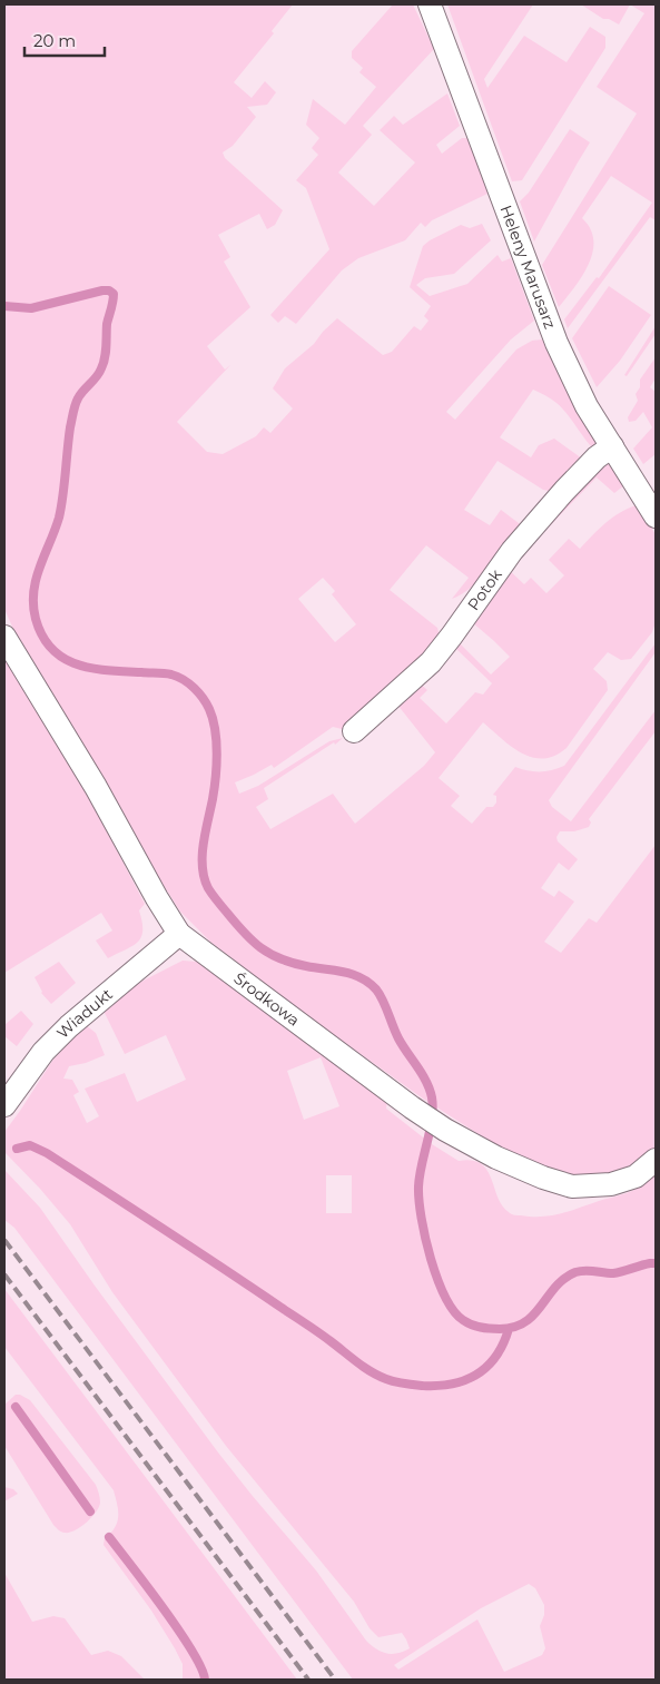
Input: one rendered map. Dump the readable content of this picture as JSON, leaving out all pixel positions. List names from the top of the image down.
{
  "streets": {
    "street": [
      "Heleny Marusarz",
      "Potok",
      "Środkowa",
      "Wiadukt"
    ]
  },
  "crossings": [
    ["Heleny Marusarz", "Potok"],
    ["Środkowa", "Wiadukt"]
  ],
  "scale_bar": "20 m"
}
